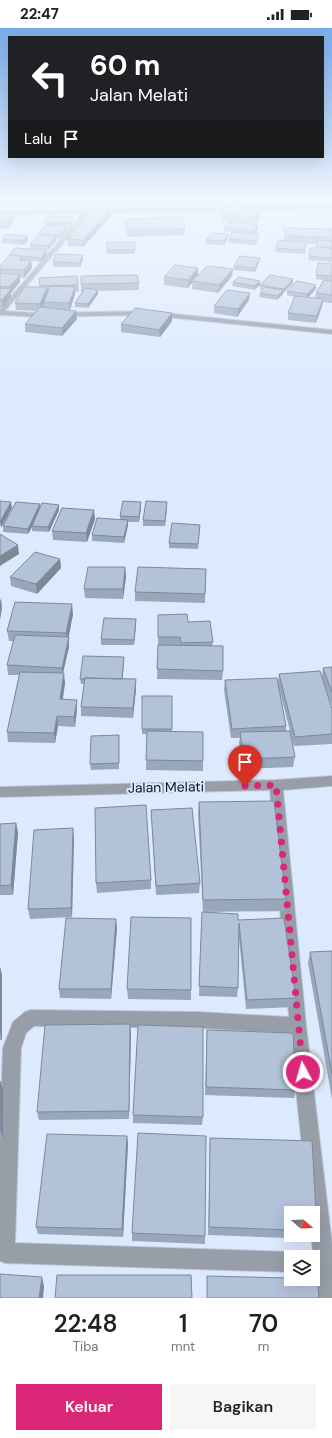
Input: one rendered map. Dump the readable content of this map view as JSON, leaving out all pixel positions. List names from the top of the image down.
{
  "streets": {
    "street": ["Jalan Melati"]
  },
  "north": "right",
  "page": {
    "status": "22:47",
    "turn": ["60 m", "Jalan Melati"],
    "then": "Lalu",
    "eta": [
      "22:48",
      "Tiba",
      "1",
      "mnt",
      "70",
      "m"
    ],
    "buttons": ["Keluar", "Bagikan"]
  }
}
